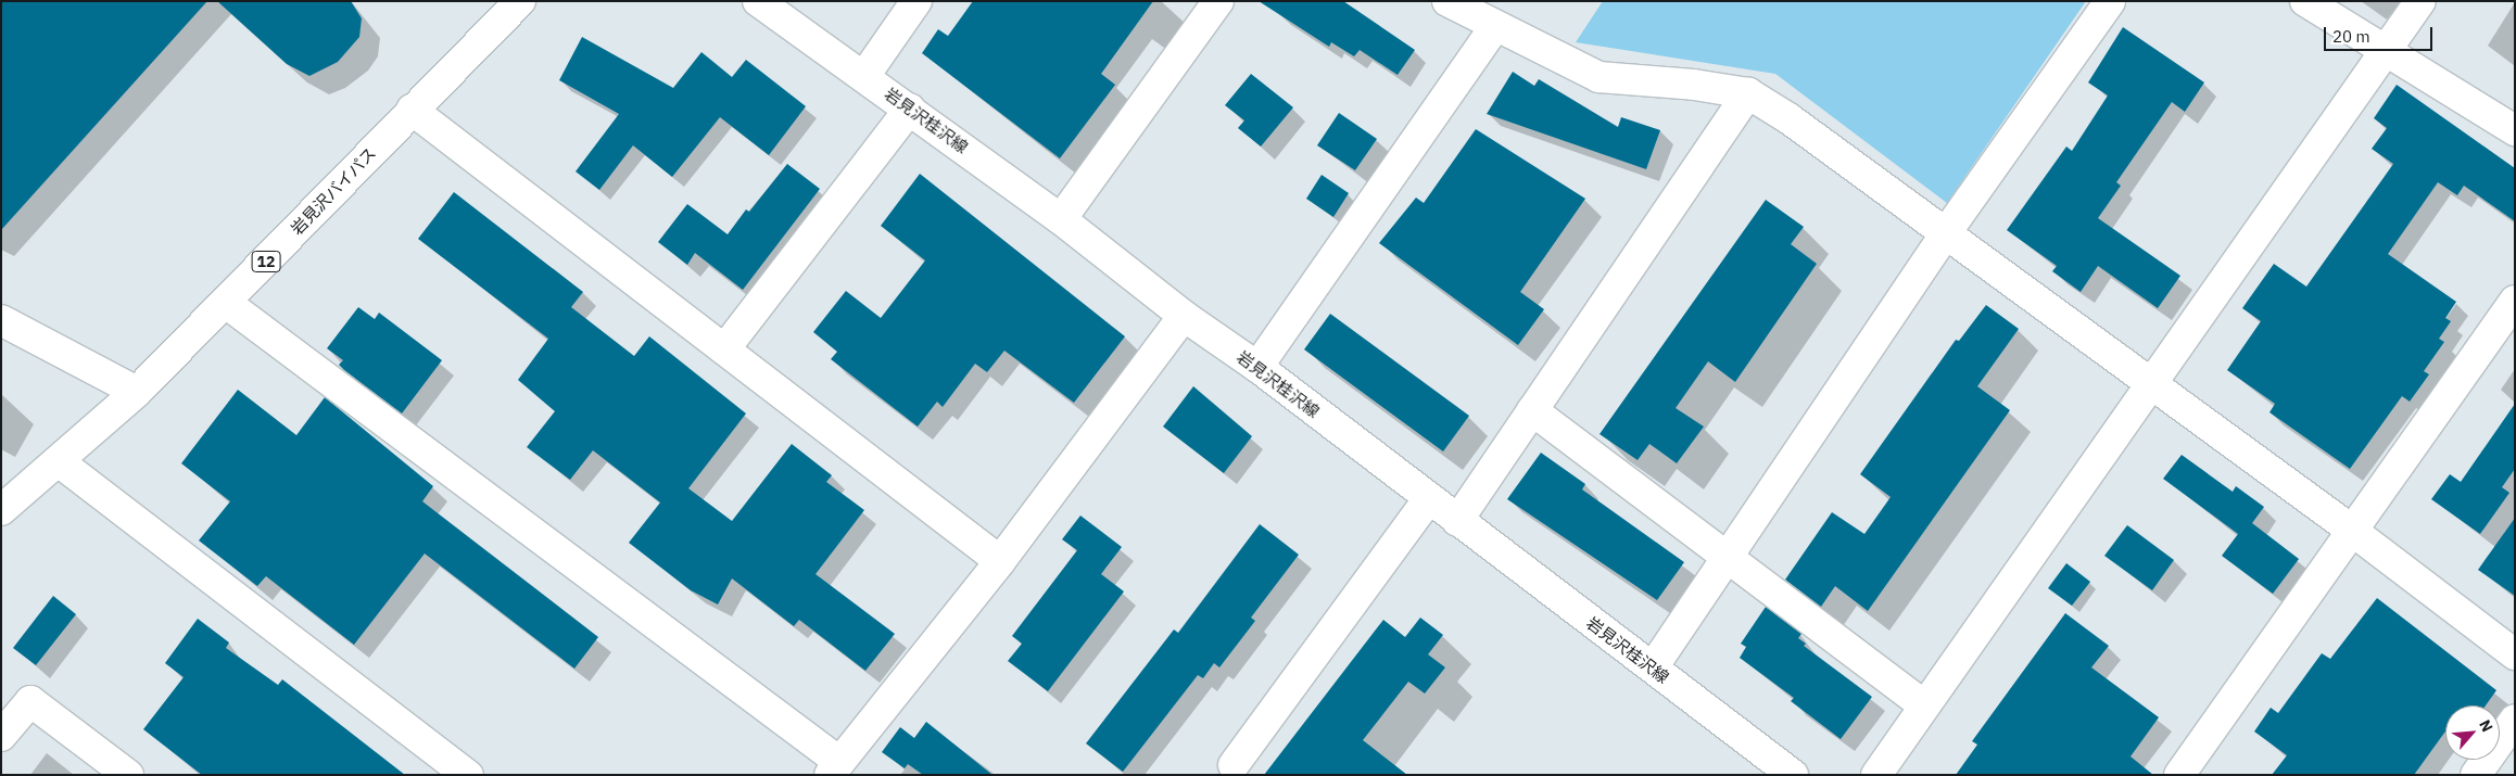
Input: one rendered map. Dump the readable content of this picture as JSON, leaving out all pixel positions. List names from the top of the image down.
{
  "streets": {
    "main road": ["岩見沢桂沢線", "岩見沢バイパス", "12"]
  },
  "scale_bar": "20 m",
  "north": "top right"
}
